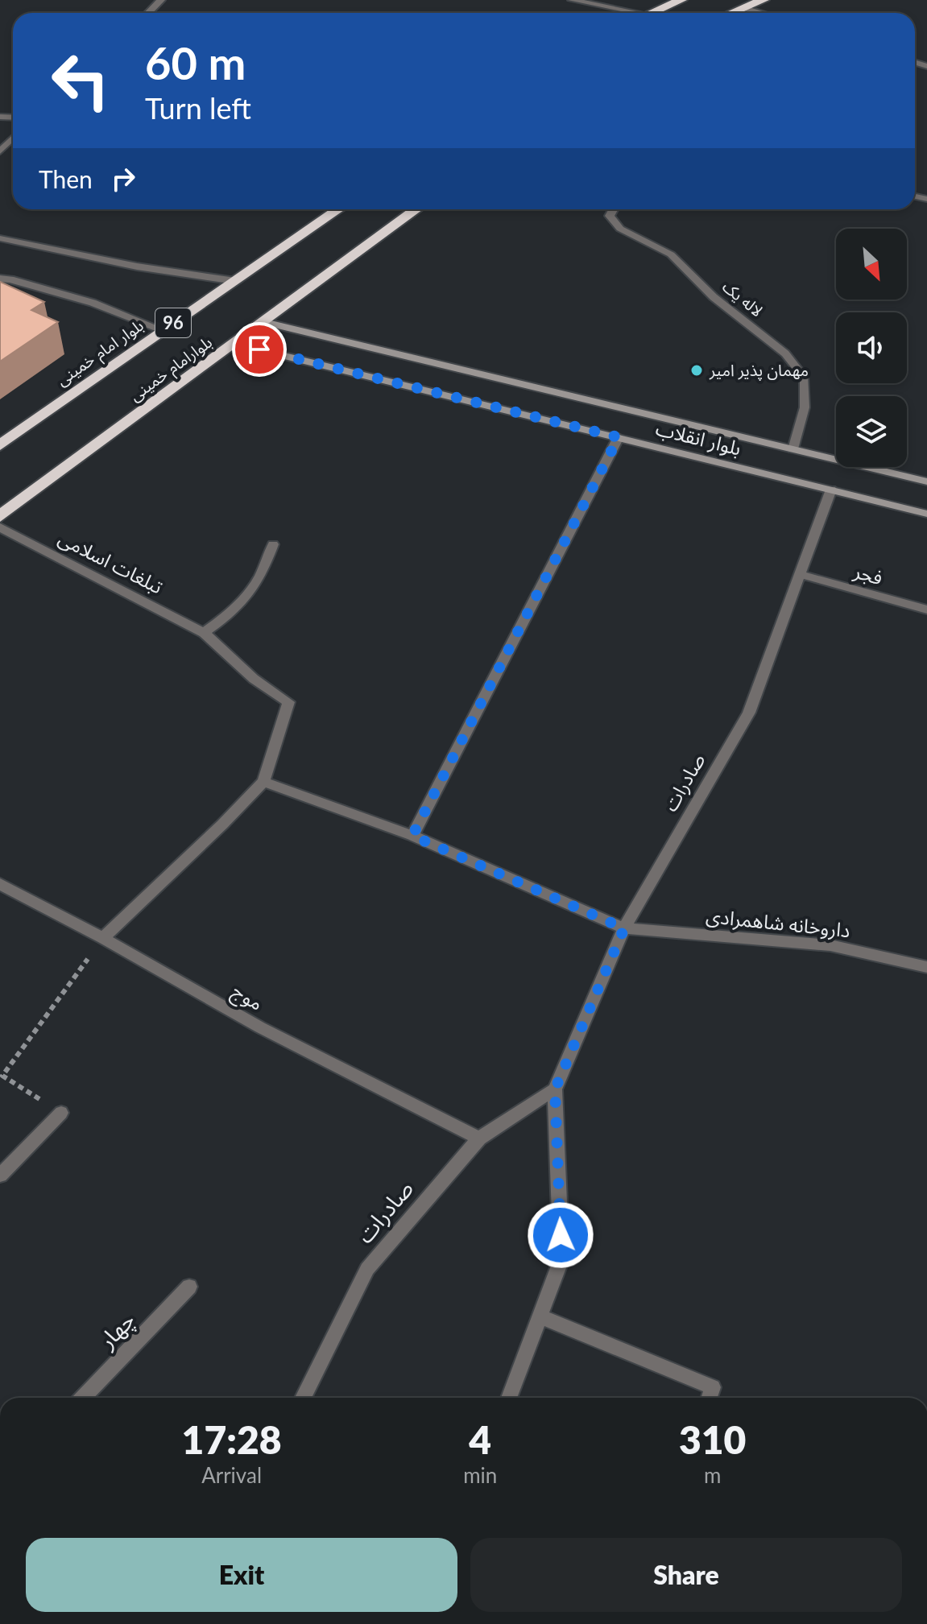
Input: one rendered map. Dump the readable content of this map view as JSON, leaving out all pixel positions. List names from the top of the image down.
{
  "streets": {
    "highway": ["96", "بلوار امام خمینی", "بلوارامام خمینی"],
    "main road": ["بلوار انقلاب"],
    "street": [
      "لاله یک",
      "تبلغات اسلامی",
      "فجر",
      "صادرات",
      "داروخانه شاهمرادی",
      "موج",
      "چهار"
    ]
  },
  "crossings": [
    ["لاله یک", "بلوار انقلاب"],
    ["بلوارامام خمینی", "بلوار انقلاب"],
    ["بلوار انقلاب", "صادرات"],
    ["تبلغات اسلامی", "داروخانه شاهمرادی"],
    ["فجر", "صادرات"],
    ["صادرات", "داروخانه شاهمرادی"],
    ["صادرات", "موج"]
  ],
  "places": ["مهمان پذیر امیر"],
  "north": "bottom right",
  "page": {
    "turn": ["60 m", "Turn left"],
    "then": "Then",
    "eta": [
      "17:28",
      "Arrival",
      "4",
      "min",
      "310",
      "m"
    ],
    "buttons": ["Exit", "Share"]
  }
}
